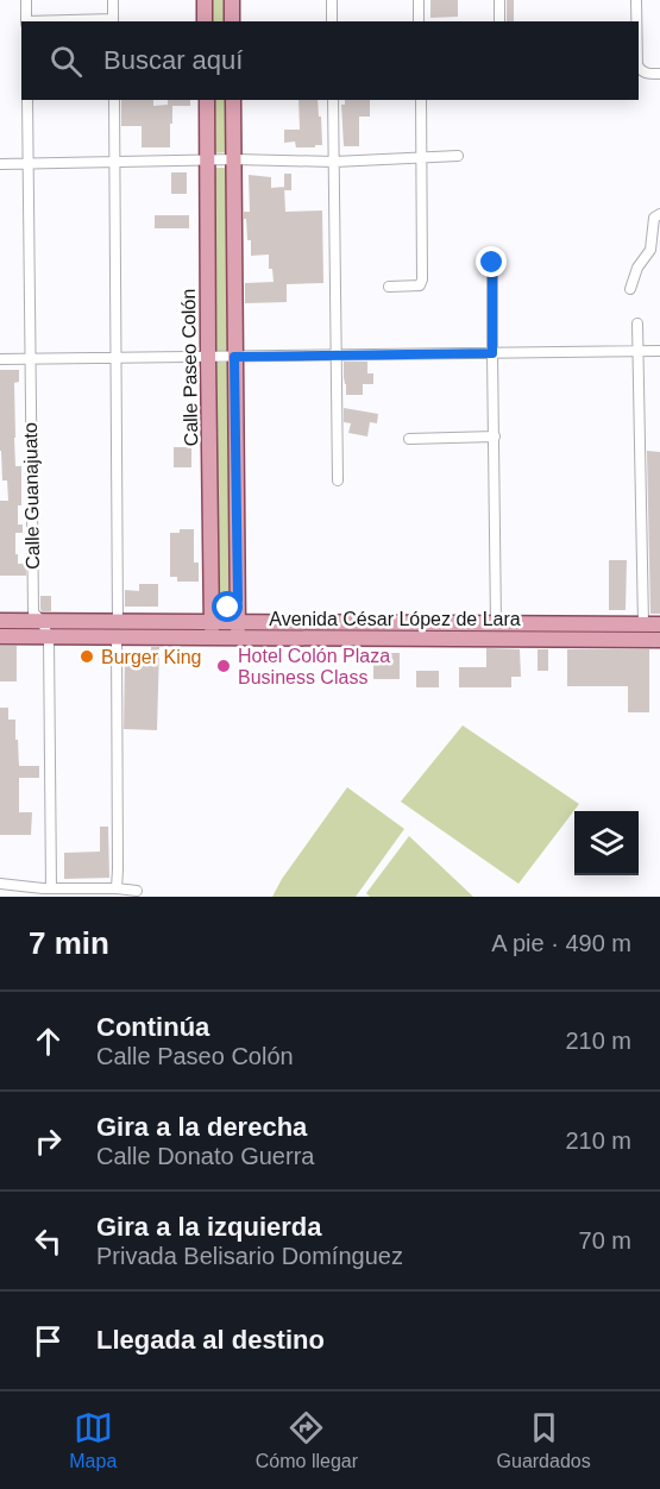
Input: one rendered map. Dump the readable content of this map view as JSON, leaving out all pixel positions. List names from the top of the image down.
{
  "streets": {
    "main road": ["Calle Paseo Colón", "Avenida César López de Lara"],
    "street": ["Calle Guanajuato"]
  },
  "crossings": [
    ["Calle Paseo Colón", "Avenida César López de Lara"],
    ["Calle Guanajuato", "Avenida César López de Lara"]
  ],
  "places": ["Burger King", "Hotel Colón Plaza Business Class"],
  "page": {
    "search": "Buscar aquí",
    "heading": ["7 min", "A pie · 490 m"],
    "list": [
      ["Continúa", "Calle Paseo Colón", "210 m"],
      ["Gira a la derecha", "Calle Donato Guerra", "210 m"],
      ["Gira a la izquierda", "Privada Belisario Domínguez", "70 m"],
      "Llegada al destino"
    ],
    "nav": ["Mapa", "Cómo llegar", "Guardados"]
  }
}
